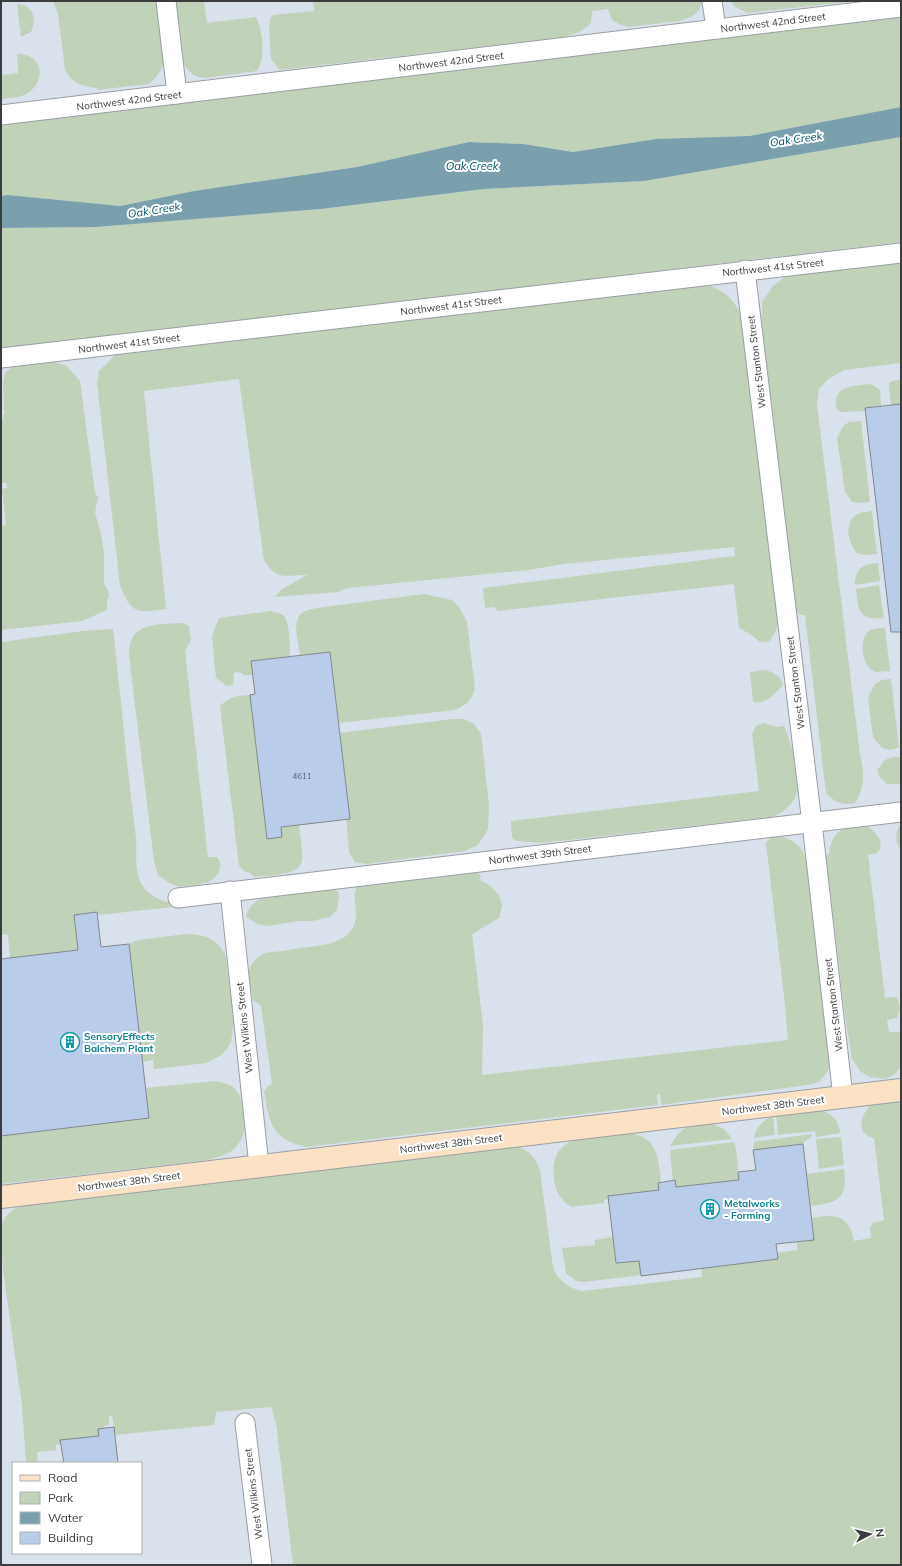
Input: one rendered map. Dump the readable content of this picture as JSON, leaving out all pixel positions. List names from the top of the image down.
{
  "streets": {
    "main road": ["Northwest 38th Street"],
    "street": [
      "Northwest 42nd Street",
      "Northwest 41st Street",
      "West Stanton Street",
      "Northwest 39th Street",
      "West Wilkins Street"
    ]
  },
  "crossings": [
    ["Northwest 41st Street", "West Stanton Street"],
    ["West Stanton Street", "Northwest 39th Street"],
    ["West Stanton Street", "Northwest 38th Street"],
    ["Northwest 39th Street", "West Wilkins Street"],
    ["West Wilkins Street", "Northwest 38th Street"]
  ],
  "water": ["Oak Creek"],
  "places": {
    "building": ["SensoryEffects Balchem Plant", "Metalworks - Forming"]
  },
  "house_numbers": ["4611"],
  "legend": [
    "Road",
    "Park",
    "Water",
    "Building"
  ],
  "north": "right"
}
